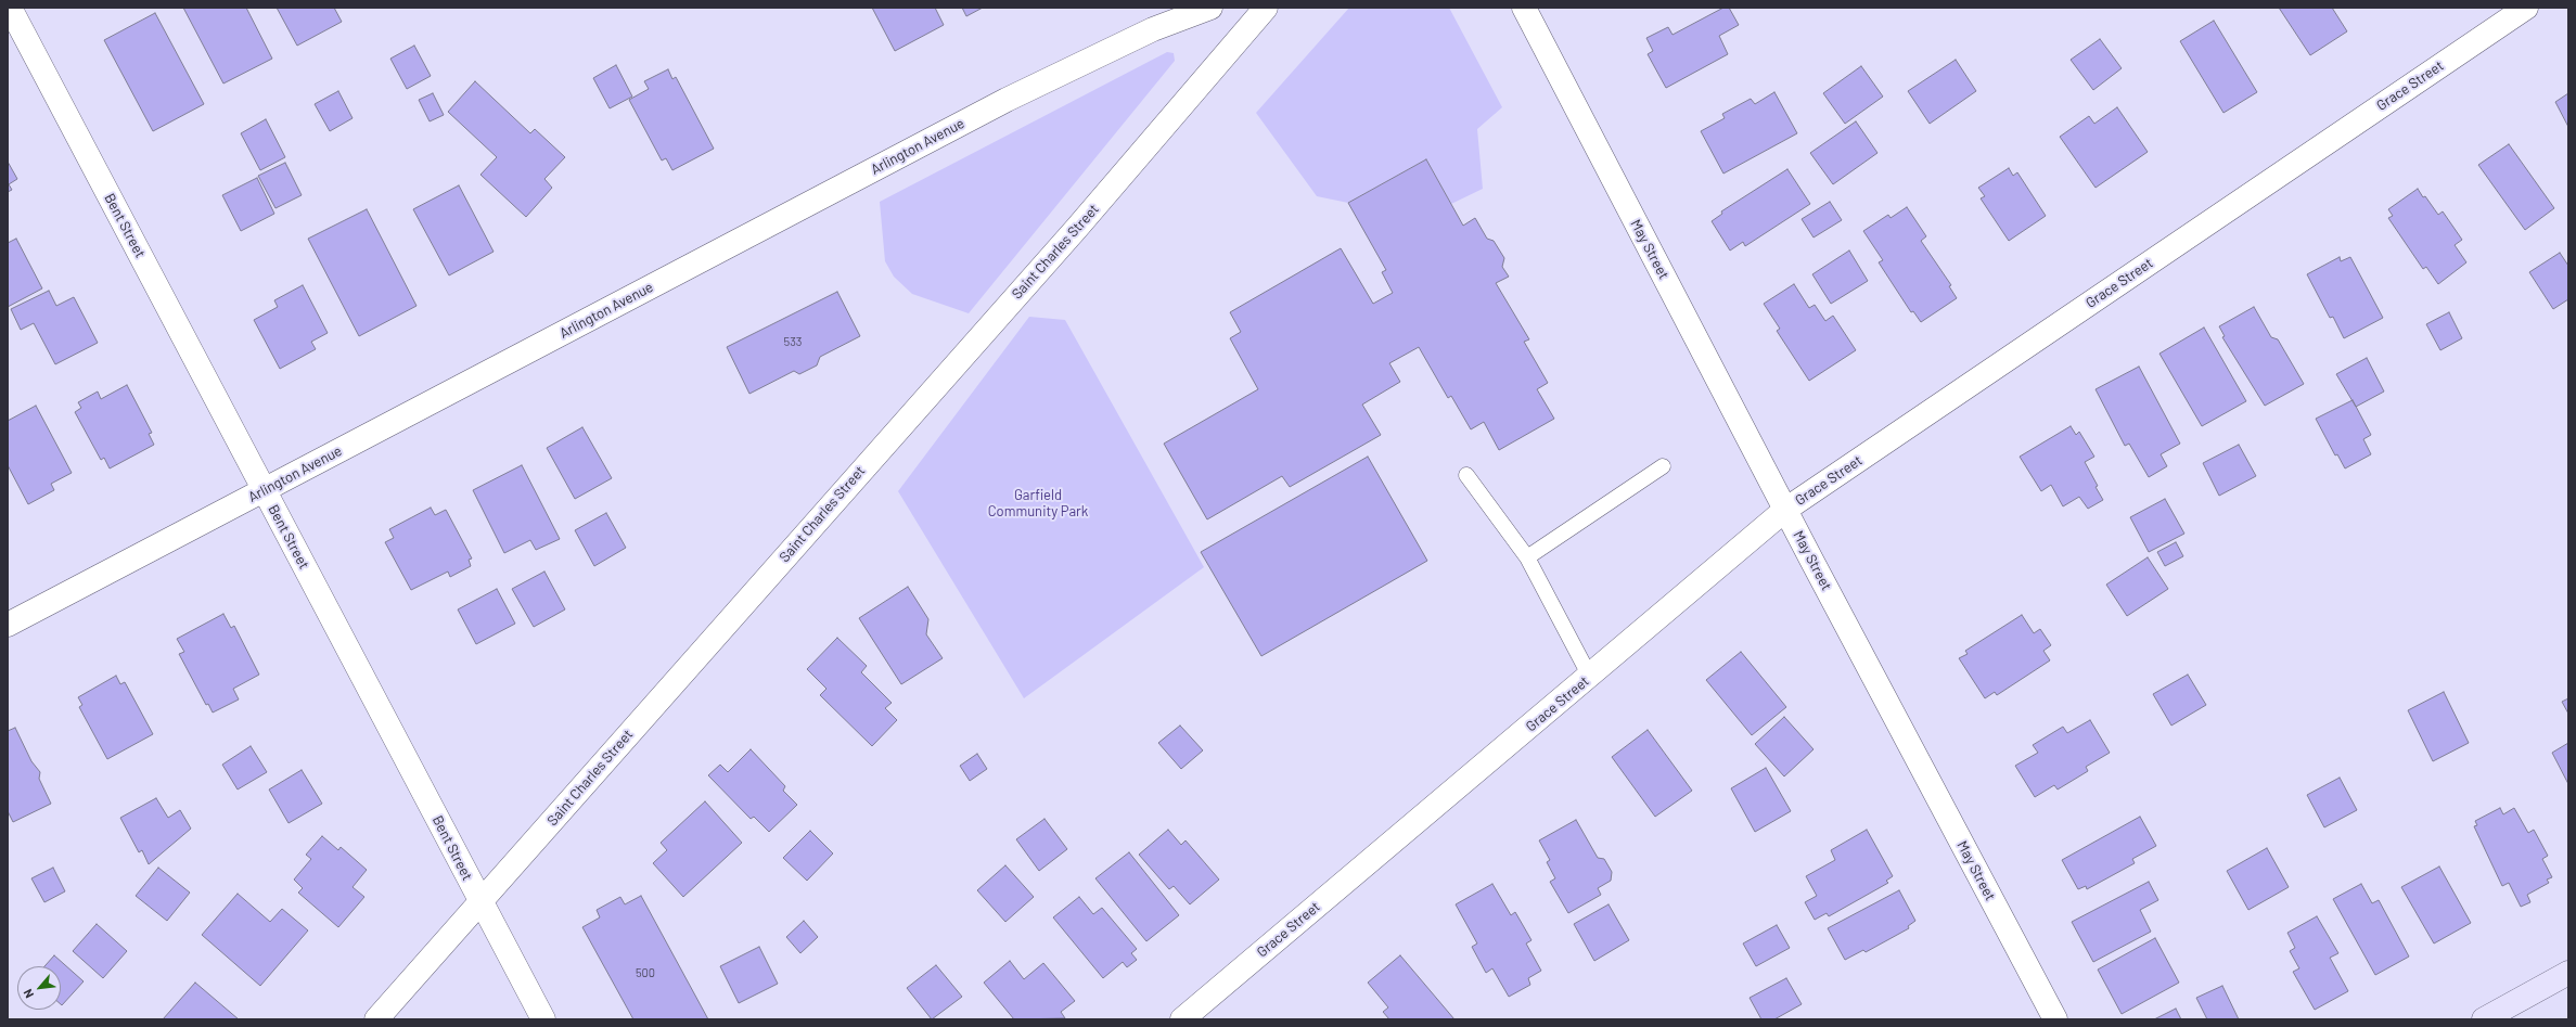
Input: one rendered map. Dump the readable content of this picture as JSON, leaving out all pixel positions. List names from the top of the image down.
{
  "streets": {
    "street": [
      "Grace Street",
      "Arlington Avenue",
      "Bent Street",
      "May Street",
      "Saint Charles Street"
    ]
  },
  "crossings": [
    ["Grace Street", "May Street"],
    ["Arlington Avenue", "Bent Street"],
    ["Bent Street", "Saint Charles Street"]
  ],
  "parks": ["Garfield Community Park"],
  "house_numbers": ["533", "500"],
  "north": "bottom left"
}
